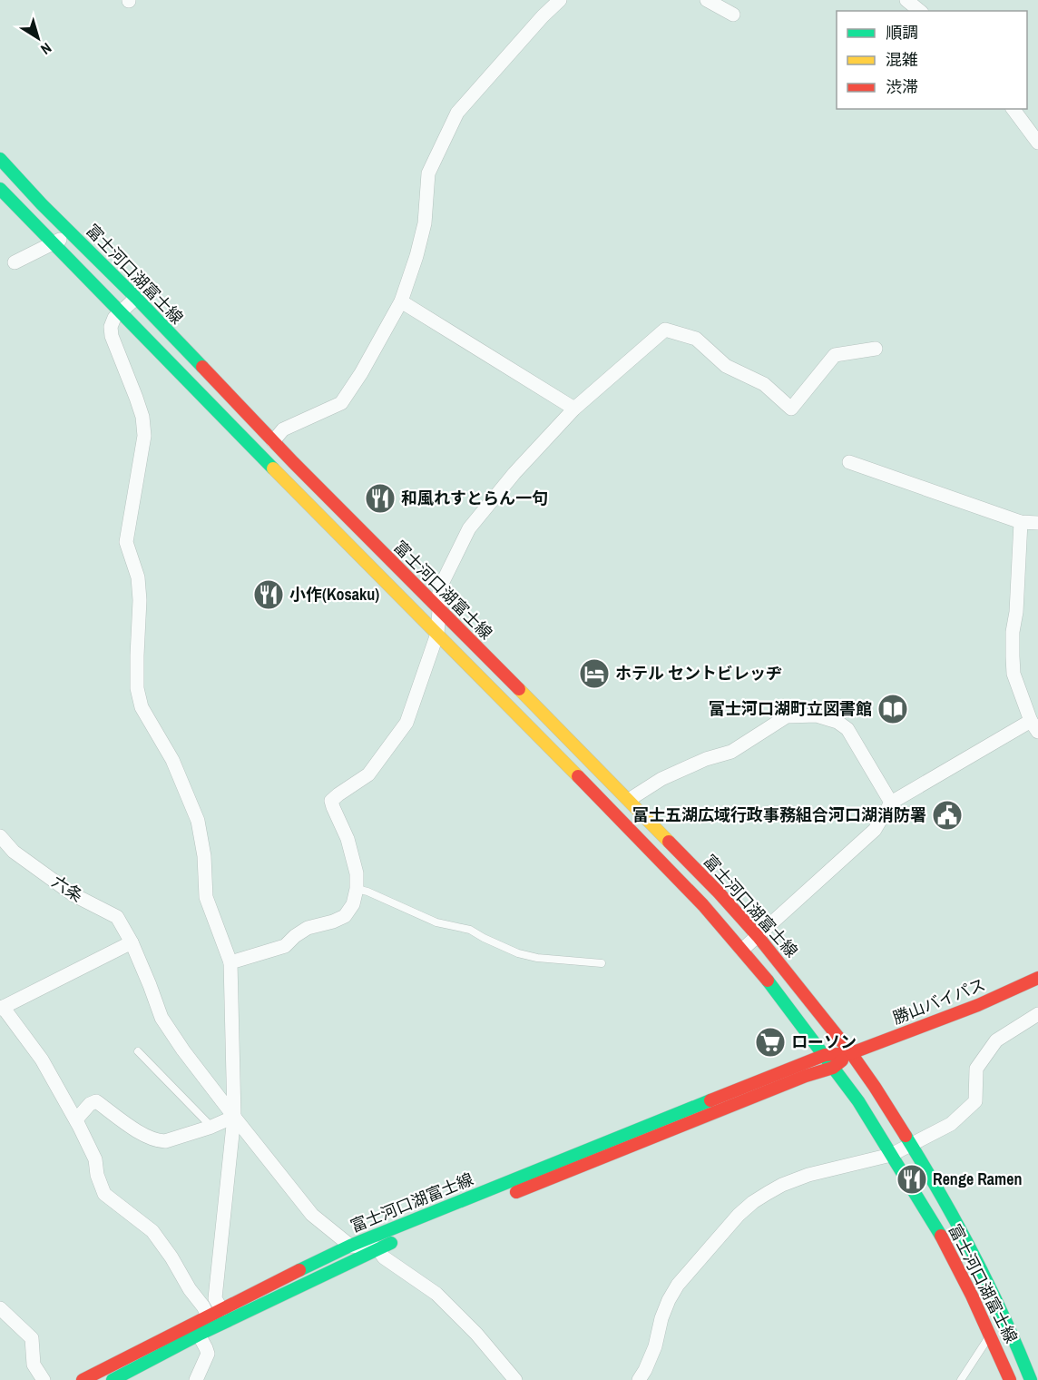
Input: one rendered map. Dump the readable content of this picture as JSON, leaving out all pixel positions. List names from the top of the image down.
{
  "streets": {
    "main road": ["富士河口湖富士線", "勝山バイパス"],
    "street": ["六条"]
  },
  "crossings": [
    ["富士河口湖富士線", "六条"],
    ["富士河口湖富士線", "勝山バイパス"]
  ],
  "places": {
    "restaurant": ["和風れすとらん一句", "小作(Kosaku)", "Renge Ramen"],
    "hotel": ["ホテル セントビレッヂ"],
    "library": ["富士河口湖町立図書館"],
    "public building": ["富士五湖広域行政事務組合河口湖消防署"],
    "supermarket": ["ローソン"]
  },
  "legend": ["順調", "混雑", "渋滞"],
  "north": "bottom right"
}
